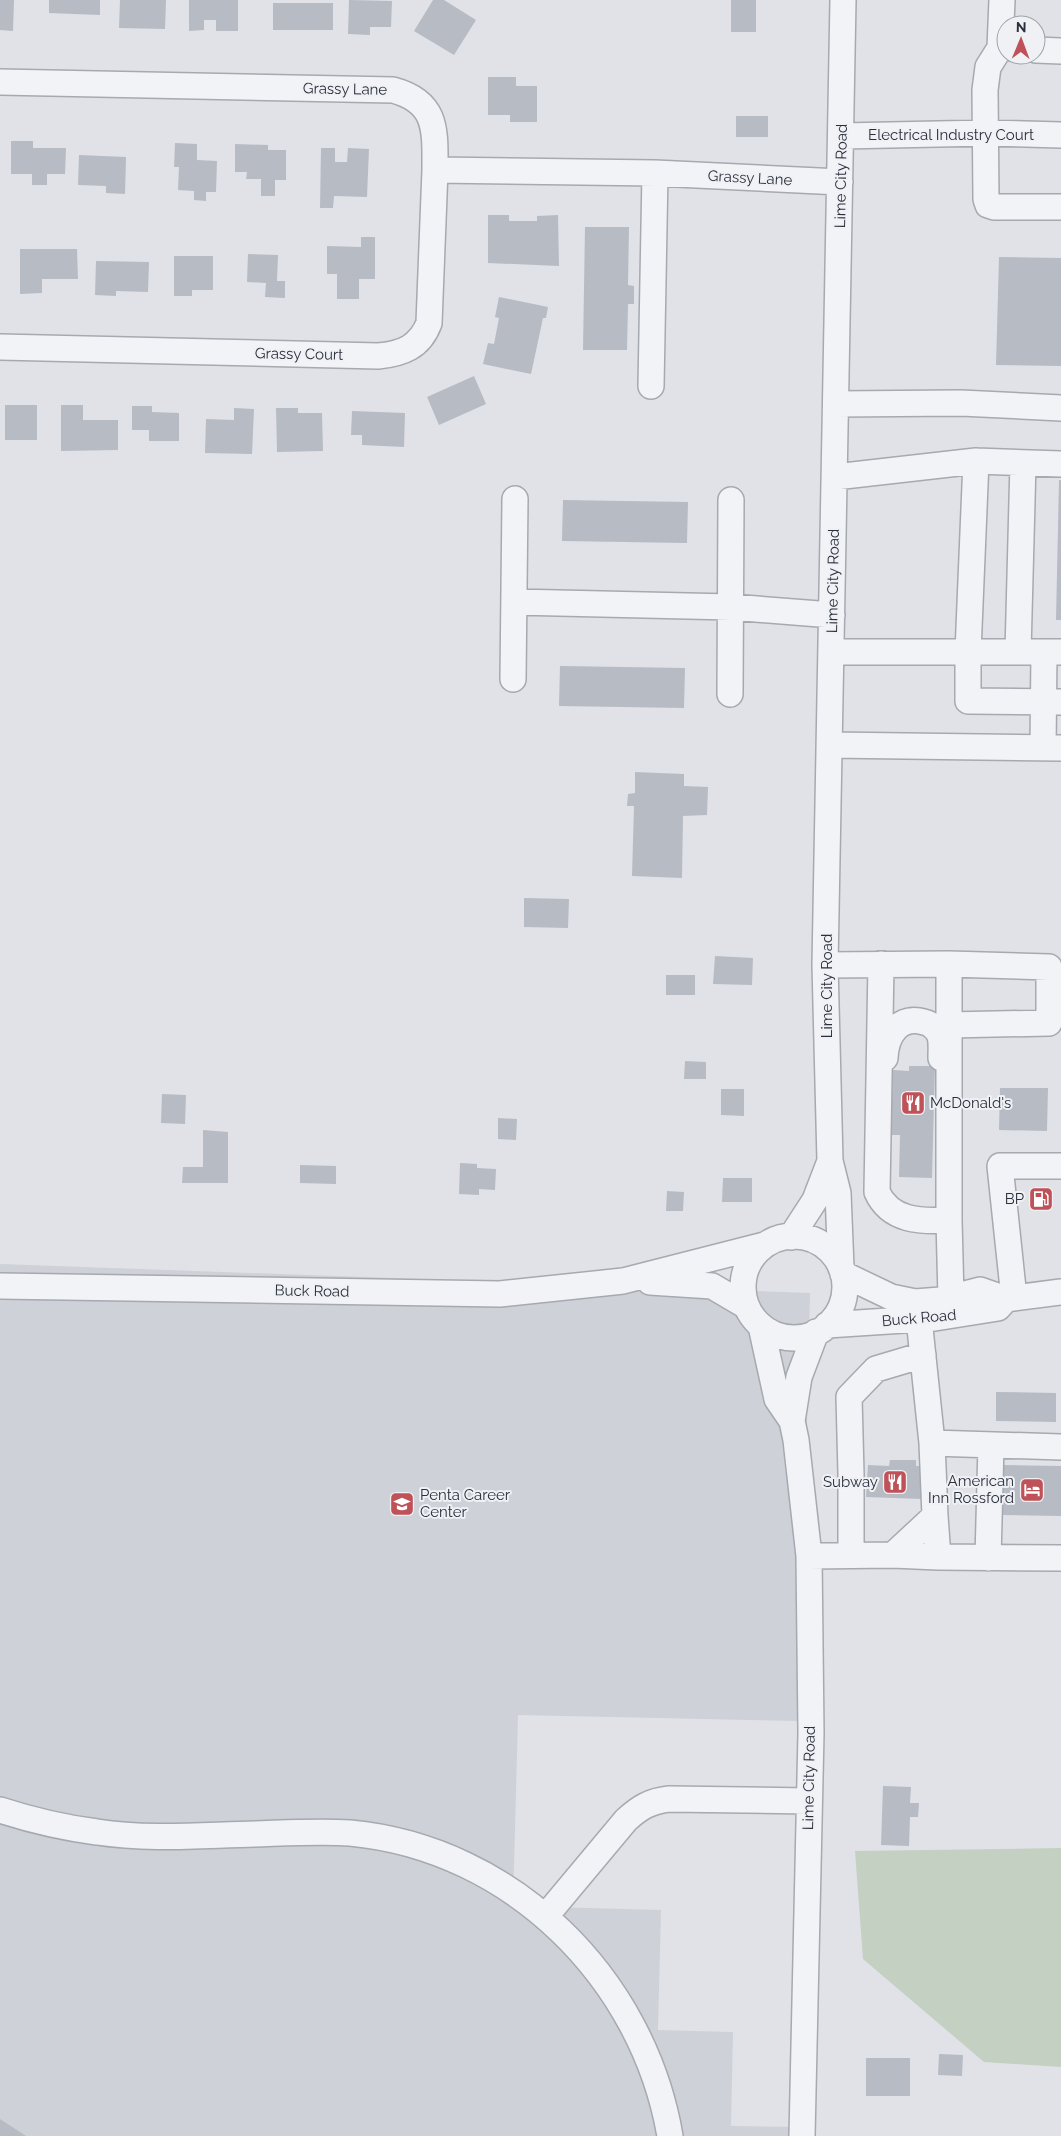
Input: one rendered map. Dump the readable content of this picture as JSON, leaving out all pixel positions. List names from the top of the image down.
{
  "streets": {
    "street": [
      "Grassy Lane",
      "Electrical Industry Court",
      "Lime City Road",
      "Grassy Court",
      "Buck Road"
    ]
  },
  "crossings": [
    ["Grassy Lane", "Lime City Road"],
    ["Grassy Lane", "Grassy Court"],
    ["Electrical Industry Court", "Lime City Road"],
    ["Lime City Road", "Buck Road"]
  ],
  "places": {
    "restaurant": ["McDonald's", "Subway"],
    "fuel station": ["BP"],
    "hotel": ["American Inn Rossford"],
    "school or university": ["Penta Career Center"]
  },
  "north": "top"
}
